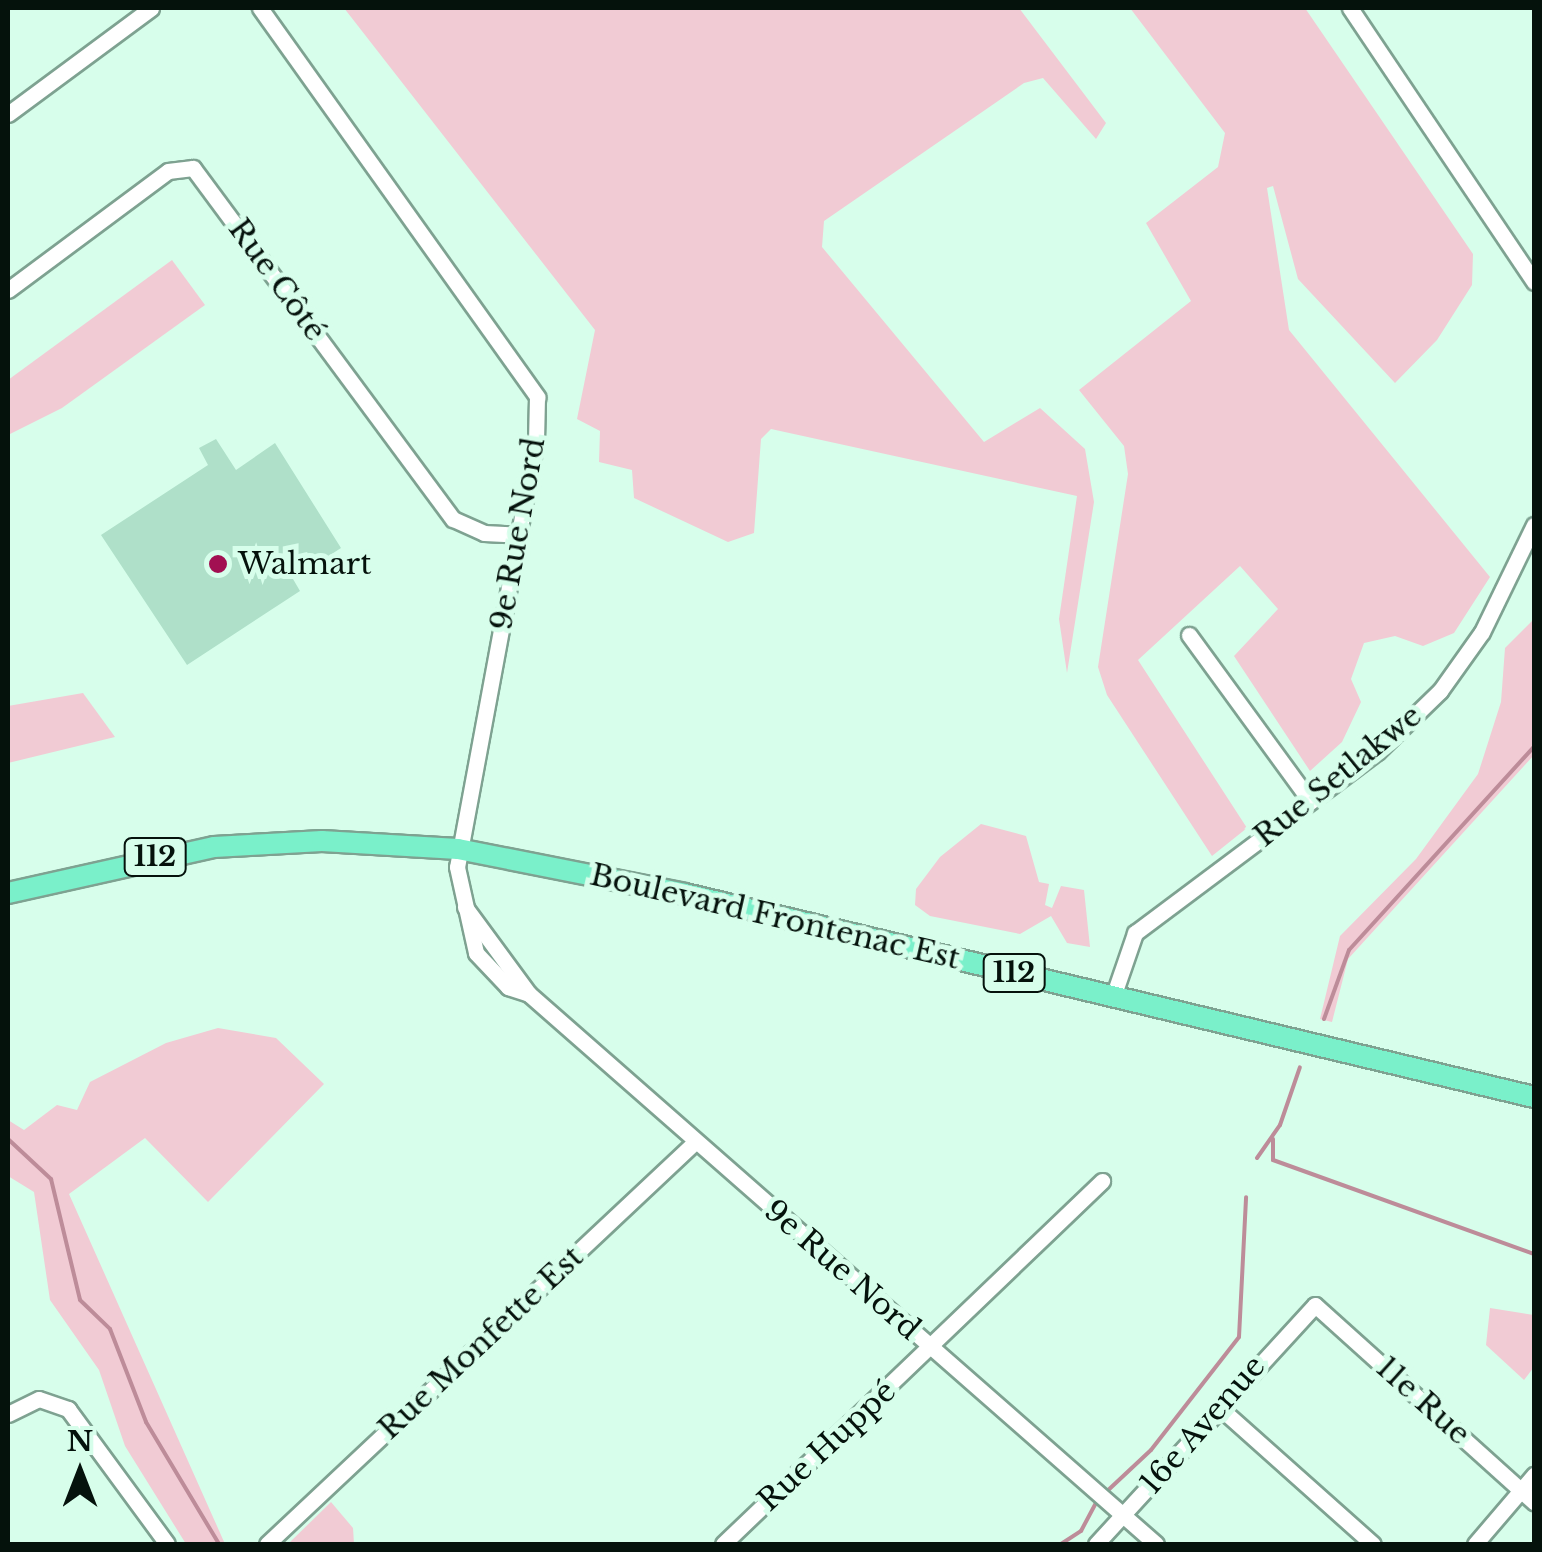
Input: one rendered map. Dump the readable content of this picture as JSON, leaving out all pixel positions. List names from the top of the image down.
{
  "streets": {
    "main road": ["112", "Boulevard Frontenac Est"],
    "street": [
      "Rue Côté",
      "9e Rue Nord",
      "Rue Setlakwe",
      "Rue Monfette Est",
      "11e Rue",
      "16e Avenue",
      "Rue Huppé"
    ]
  },
  "crossings": [
    ["Rue Côté", "9e Rue Nord"],
    ["9e Rue Nord", "Boulevard Frontenac Est"],
    ["9e Rue Nord", "Rue Monfette Est"],
    ["9e Rue Nord", "16e Avenue"],
    ["9e Rue Nord", "Rue Huppé"],
    ["Rue Setlakwe", "Boulevard Frontenac Est"],
    ["11e Rue", "16e Avenue"]
  ],
  "places": ["Walmart"],
  "north": "top"
}
